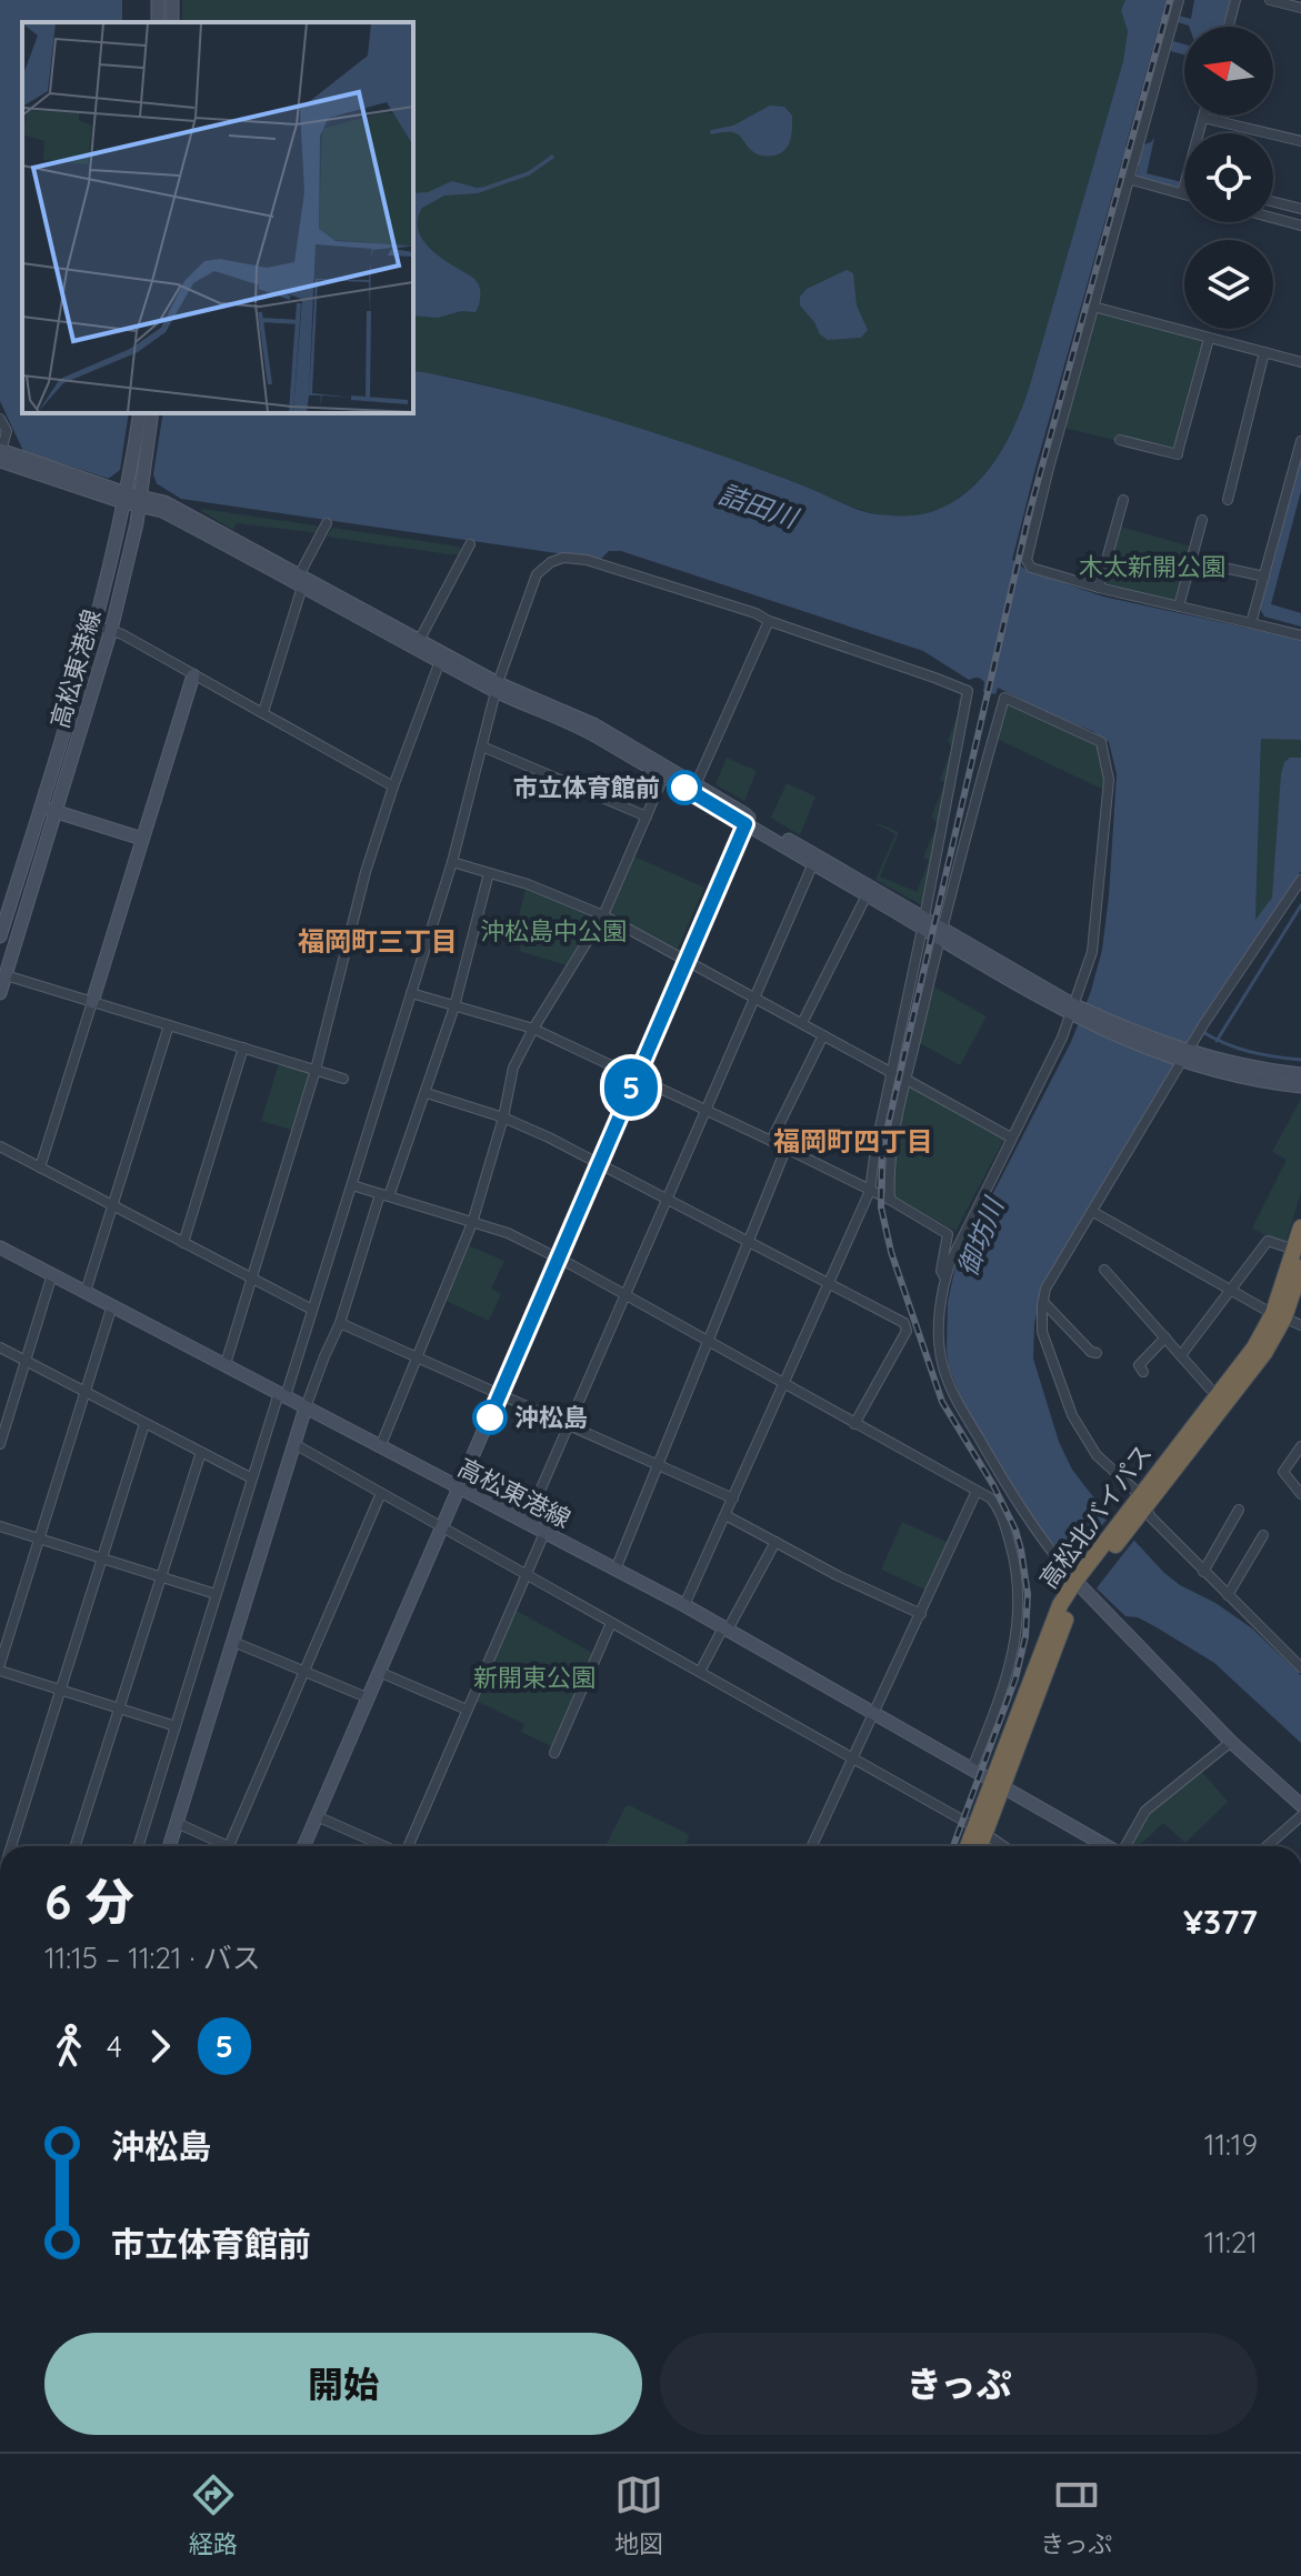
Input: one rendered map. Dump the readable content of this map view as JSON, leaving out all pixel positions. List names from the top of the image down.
{
  "streets": {
    "highway": ["高松北バイパス"],
    "street": ["高松東港線"]
  },
  "crossings": [
    ["高松東港線", "高松北バイパス"]
  ],
  "districts": ["福岡町三丁目", "福岡町四丁目"],
  "water": ["詰田川", "御坊川"],
  "parks": ["木太新開公園", "沖松島中公園", "新開東公園"],
  "places": ["市立体育館前", "沖松島"],
  "lines": ["bus line 5"],
  "north": "left",
  "page": {
    "on_map": "5",
    "heading": ["6 分", "11:15 – 11:21 · バス", "¥377"],
    "legs": ["4", "5"],
    "list": [
      {
        "name": "沖松島",
        "value": "11:19"
      },
      {
        "name": "市立体育館前",
        "value": "11:21"
      }
    ],
    "buttons": ["開始", "きっぷ"],
    "tabs": ["経路", "地図", "きっぷ"]
  }
}
